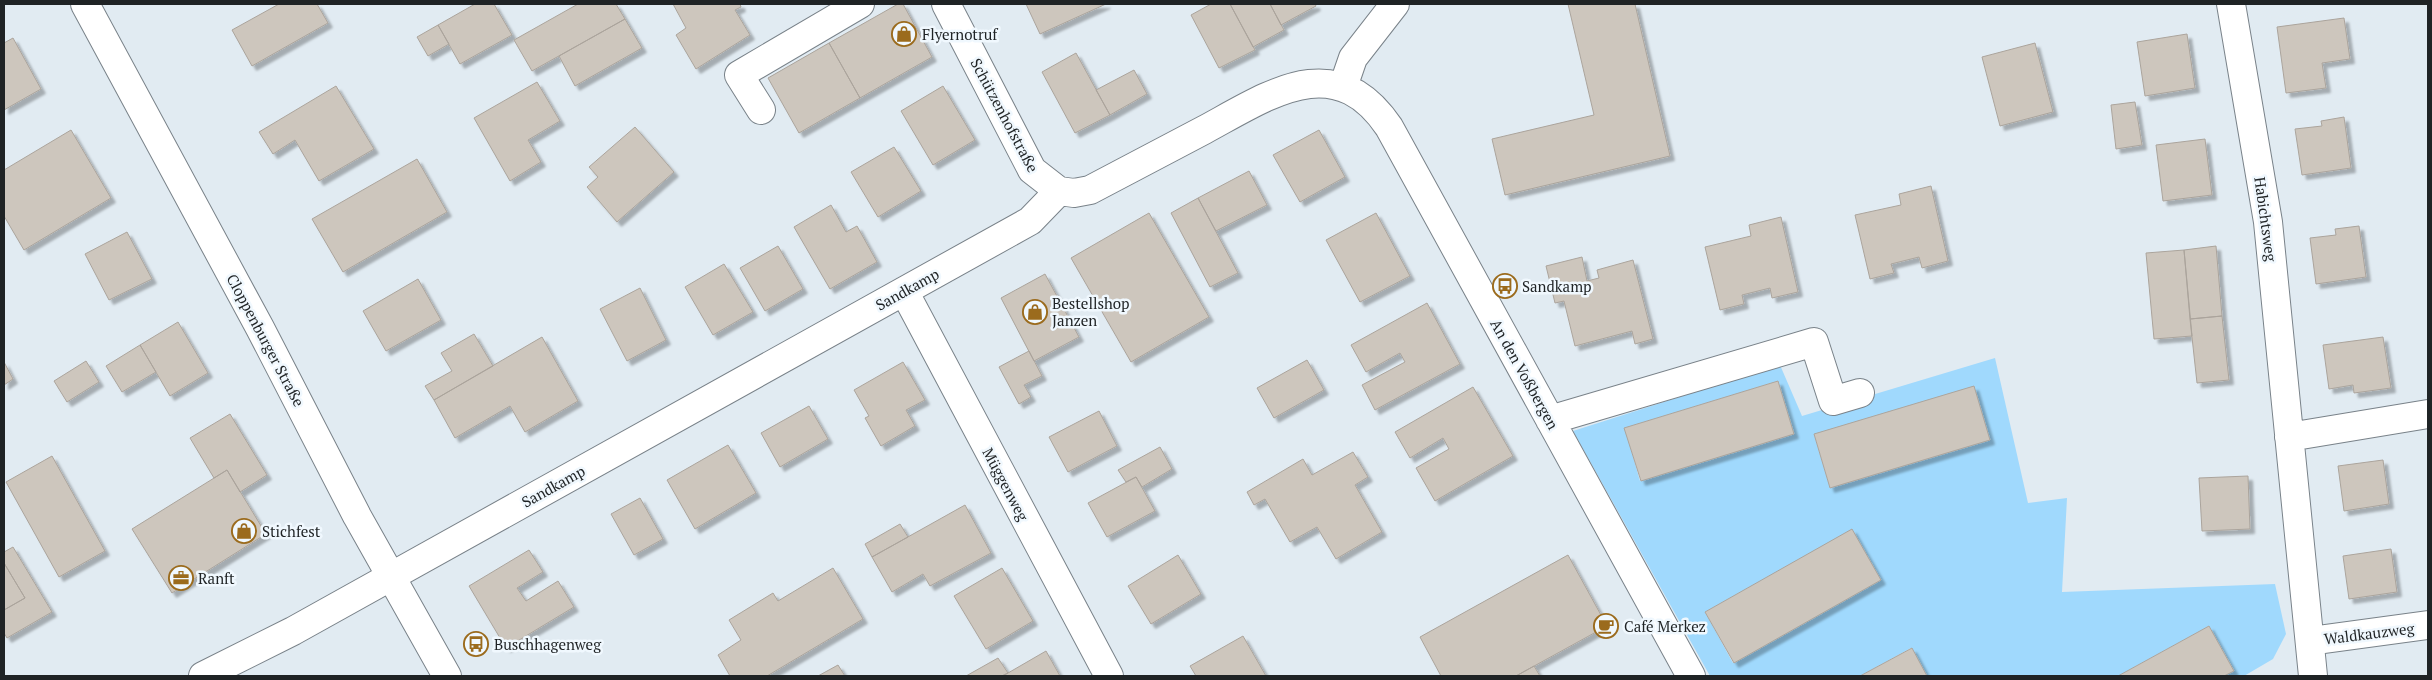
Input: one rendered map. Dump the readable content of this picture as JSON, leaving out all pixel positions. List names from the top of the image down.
{
  "streets": {
    "street": [
      "Schützenhofstraße",
      "Habichtsweg",
      "Sandkamp",
      "Cloppenburger Straße",
      "An den Voßbergen",
      "Müggenweg",
      "Waldkauzweg"
    ]
  },
  "crossings": [
    ["Schützenhofstraße", "Sandkamp"],
    ["Habichtsweg", "Waldkauzweg"],
    ["Sandkamp", "Cloppenburger Straße"],
    ["Sandkamp", "Müggenweg"]
  ],
  "places": {
    "shop": ["Flyernotruf", "Bestellshop Janzen", "Stichfest"],
    "bus stop": ["Sandkamp", "Buschhagenweg"],
    "office": ["Ranft"],
    "cafe": ["Café Merkez"]
  }
}
